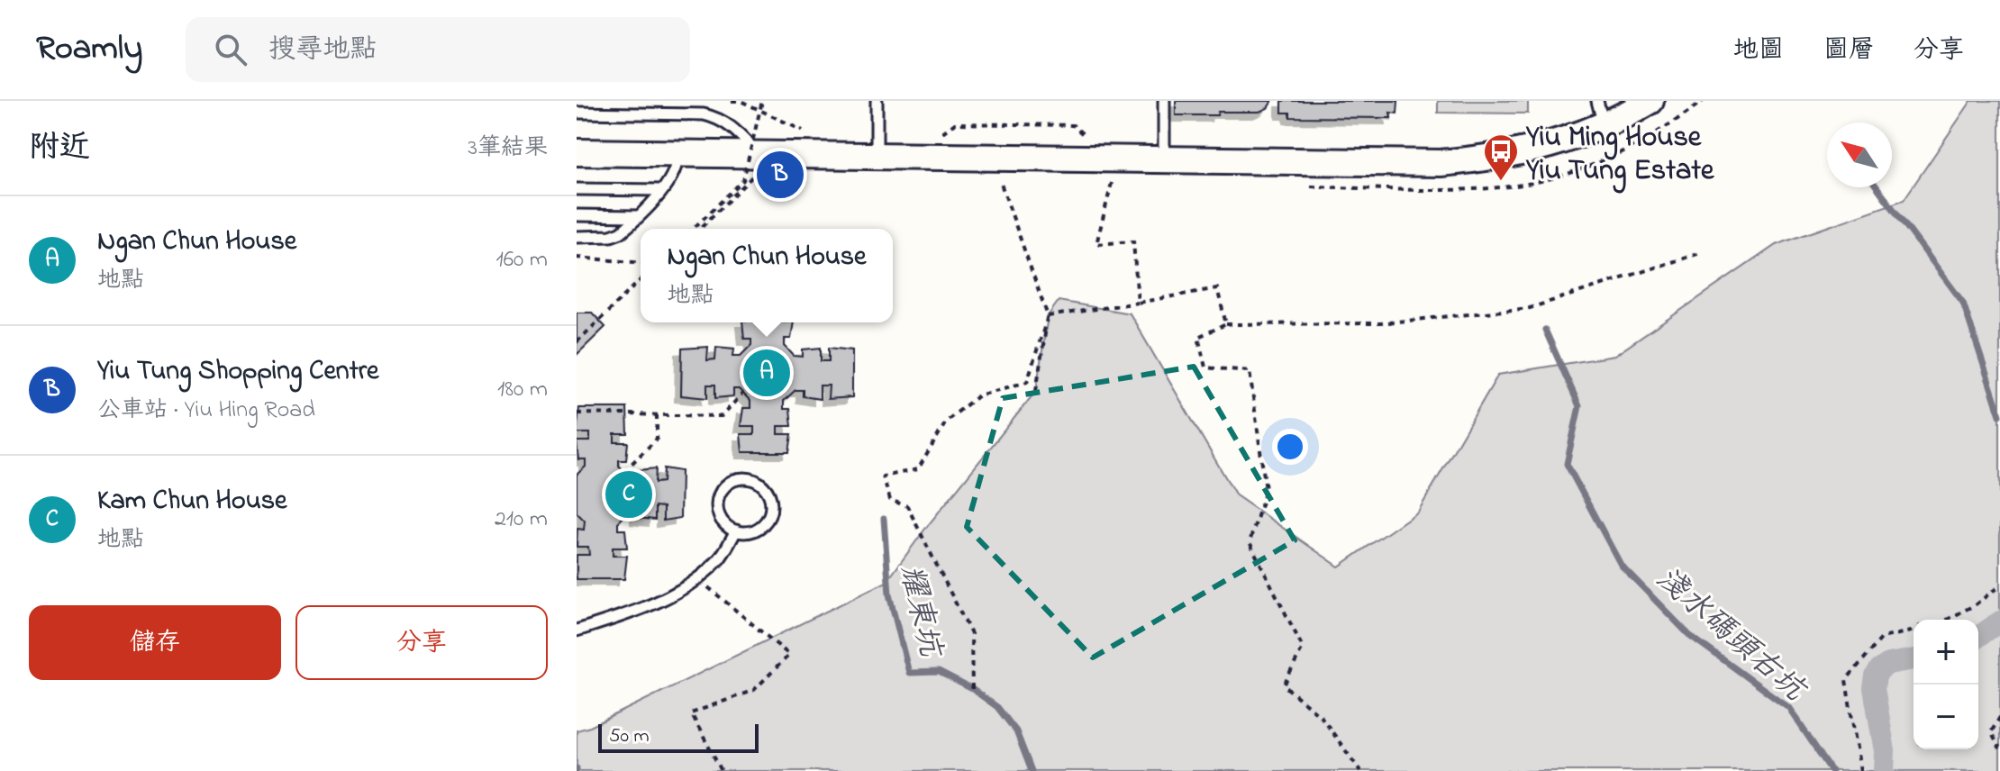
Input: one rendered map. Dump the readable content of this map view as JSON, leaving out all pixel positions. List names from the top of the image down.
{
  "water": ["耀東坑", "淺水碼頭右坑"],
  "places": {
    "bus stop": ["Yiu Ming House Yiu Tung Estate"]
  },
  "scale_bar": "50 m",
  "north": "top left",
  "page": {
    "header": "Roamly",
    "search": "搜尋地點",
    "nav": ["地圖", "圖層", "分享"],
    "heading": ["附近", "3筆結果"],
    "pins": ["B", "A", "C"],
    "list": [
      {
        "mark": "A",
        "name": "Ngan Chun House",
        "note": "地點",
        "value": "160 m"
      },
      {
        "mark": "B",
        "name": "Yiu Tung Shopping Centre",
        "note": "公車站 · Yiu Hing Road",
        "value": "180 m"
      },
      {
        "mark": "C",
        "name": "Kam Chun House",
        "note": "地點",
        "value": "210 m"
      }
    ],
    "popup": ["Ngan Chun House", "地點"],
    "buttons": ["儲存", "分享"],
    "map_buttons": ["+", "−"],
    "scale": "50 m"
  }
}
